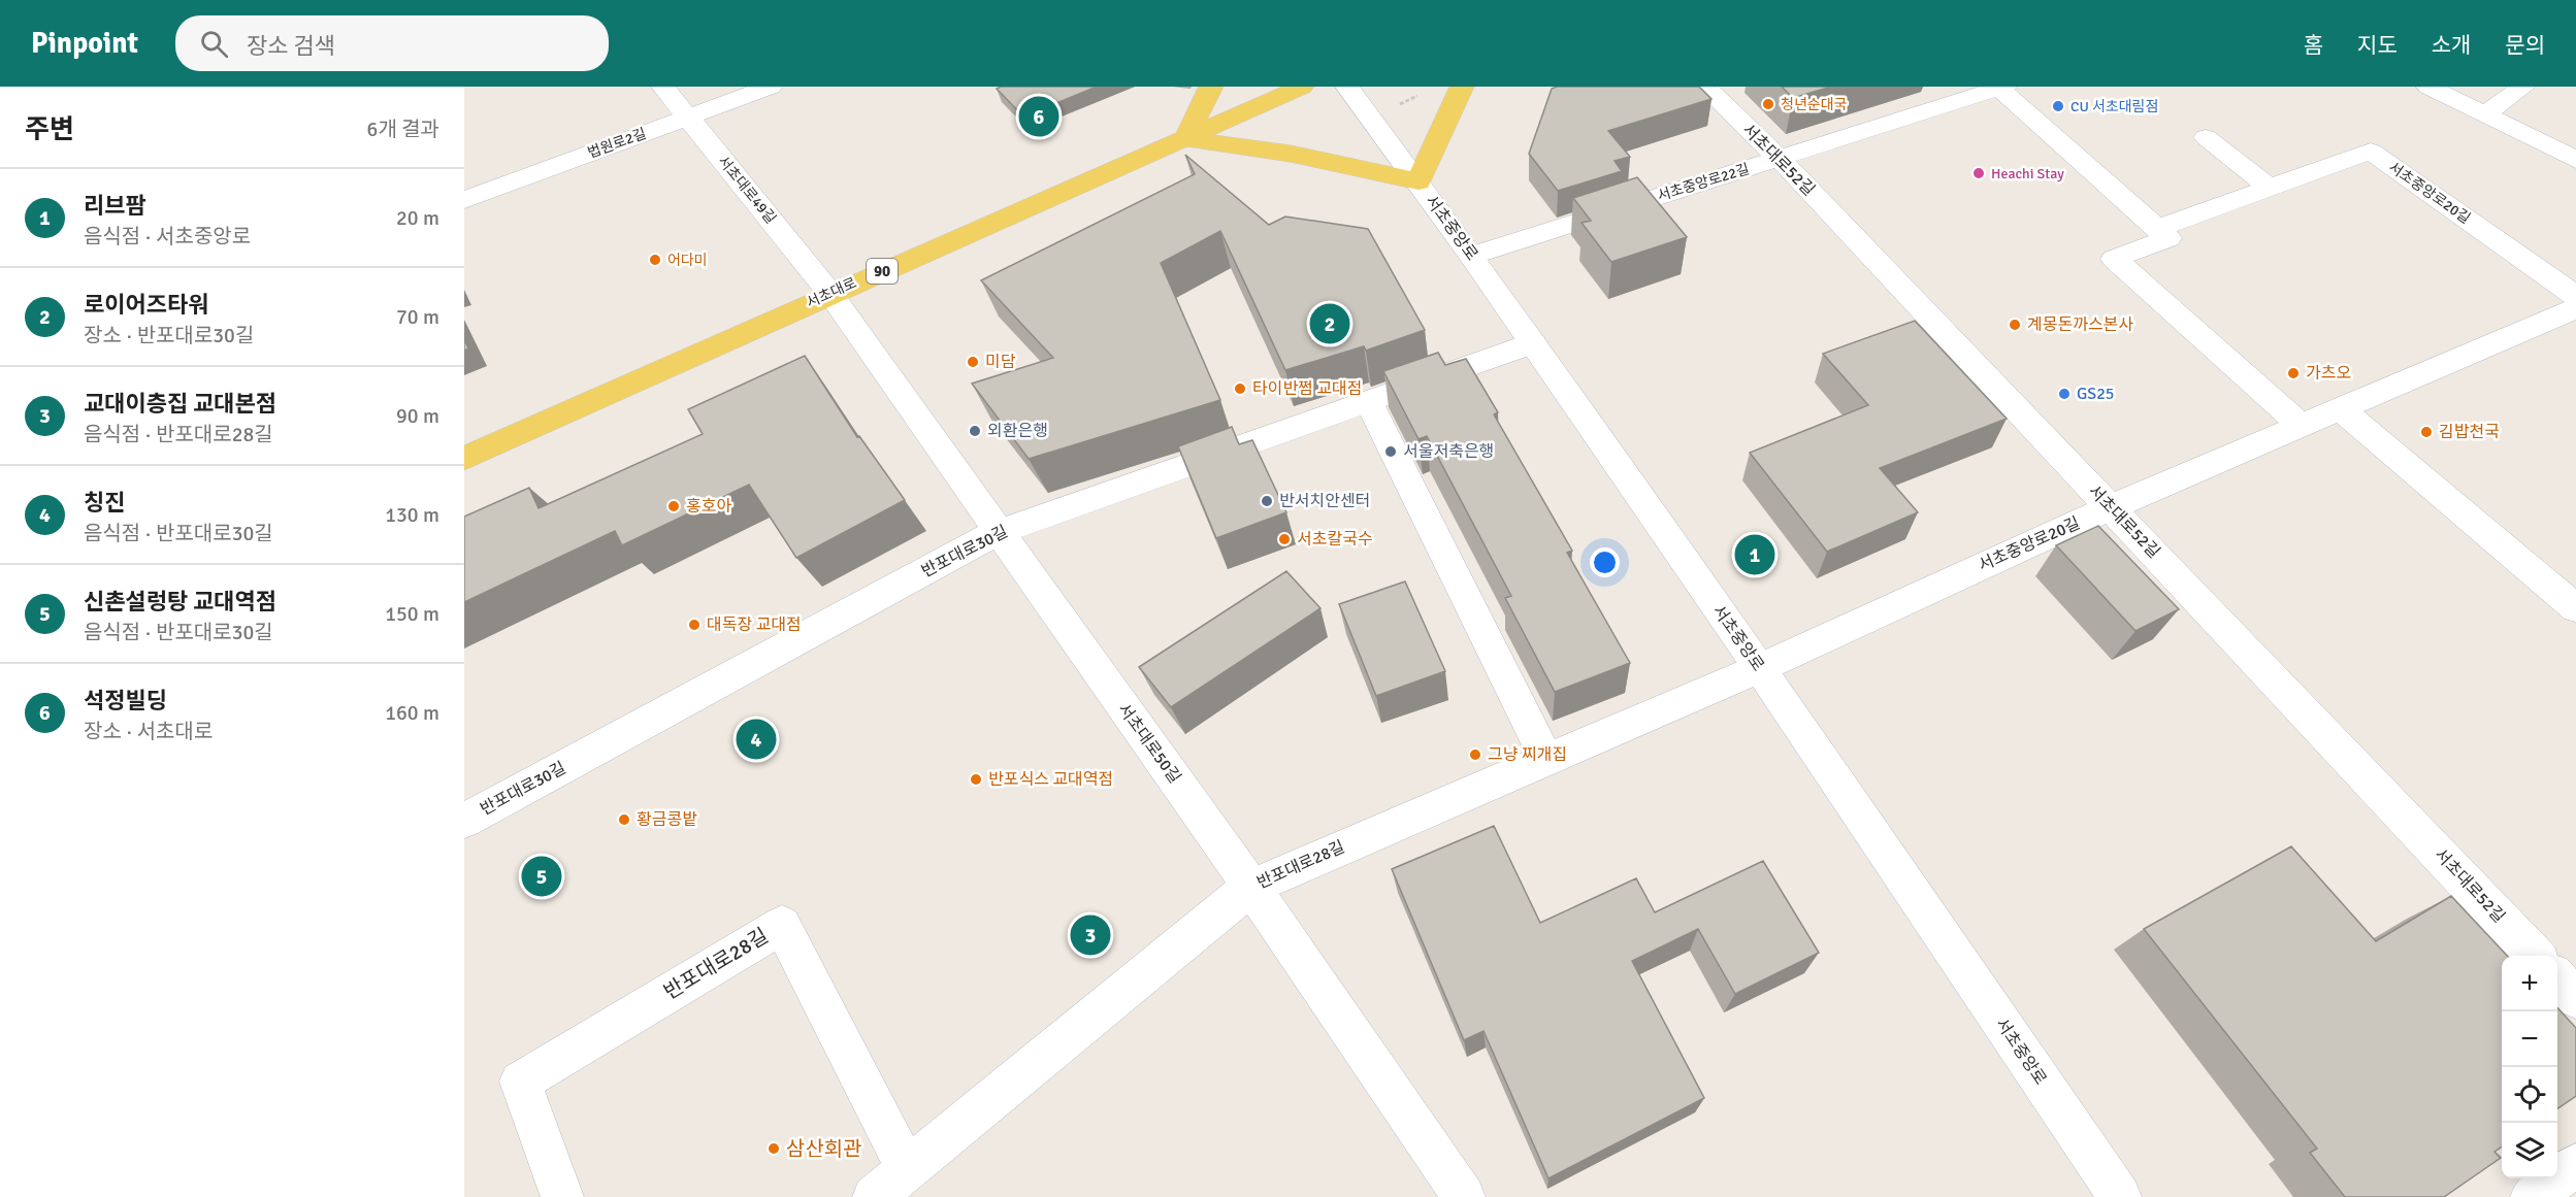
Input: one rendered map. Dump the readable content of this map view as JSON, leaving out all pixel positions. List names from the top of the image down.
{
  "streets": {
    "main road": ["90", "서초대로"],
    "street": [
      "법원로2길",
      "서초대로52길",
      "서초중앙로22길",
      "서초대로49길",
      "서초중앙로20길",
      "서초중앙로",
      "반포대로30길",
      "서초대로50길",
      "반포대로28길"
    ]
  },
  "crossings": [
    ["법원로2길", "서초대로49길"],
    ["서초대로52길", "서초중앙로22길"],
    ["서초대로52길", "서초중앙로20길"],
    ["서초중앙로22길", "서초중앙로"],
    ["서초대로49길", "서초대로"],
    ["서초대로49길", "서초대로50길"],
    ["서초중앙로20길", "서초중앙로"],
    ["서초중앙로20길", "반포대로28길"],
    ["서초중앙로", "반포대로30길"],
    ["서초중앙로", "반포대로28길"],
    ["서초대로", "서초대로50길"],
    ["반포대로30길", "서초대로50길"],
    ["서초대로50길", "반포대로28길"]
  ],
  "places": [
    "청년순대국",
    "CU 서초대림점",
    "Heachi Stay",
    "어다미",
    "계몽돈까스본사",
    "미담",
    "가츠오",
    "타이반쩜 교대점",
    "GS25",
    "외환은행",
    "김밥천국",
    "서울저축은행",
    "반서치안센터",
    "홍호아",
    "서초칼국수",
    "대독장 교대점",
    "그냥 찌개집",
    "반포식스 교대역점",
    "황금콩밭",
    "삼산회관"
  ],
  "page": {
    "header": "Pinpoint",
    "search": "장소 검색",
    "nav": [
      "홈",
      "지도",
      "소개",
      "문의"
    ],
    "heading": ["주변", "6개 결과"],
    "pins": [
      "6",
      "2",
      "1",
      "4",
      "5",
      "3"
    ],
    "list": [
      {
        "mark": "1",
        "name": "리브팜",
        "note": "음식점 · 서초중앙로",
        "value": "20 m"
      },
      {
        "mark": "2",
        "name": "로이어즈타워",
        "note": "장소 · 반포대로30길",
        "value": "70 m"
      },
      {
        "mark": "3",
        "name": "교대이층집 교대본점",
        "note": "음식점 · 반포대로28길",
        "value": "90 m"
      },
      {
        "mark": "4",
        "name": "칭진",
        "note": "음식점 · 반포대로30길",
        "value": "130 m"
      },
      {
        "mark": "5",
        "name": "신촌설렁탕 교대역점",
        "note": "음식점 · 반포대로30길",
        "value": "150 m"
      },
      {
        "mark": "6",
        "name": "석정빌딩",
        "note": "장소 · 서초대로",
        "value": "160 m"
      }
    ],
    "map_buttons": ["+", "−"]
  }
}
